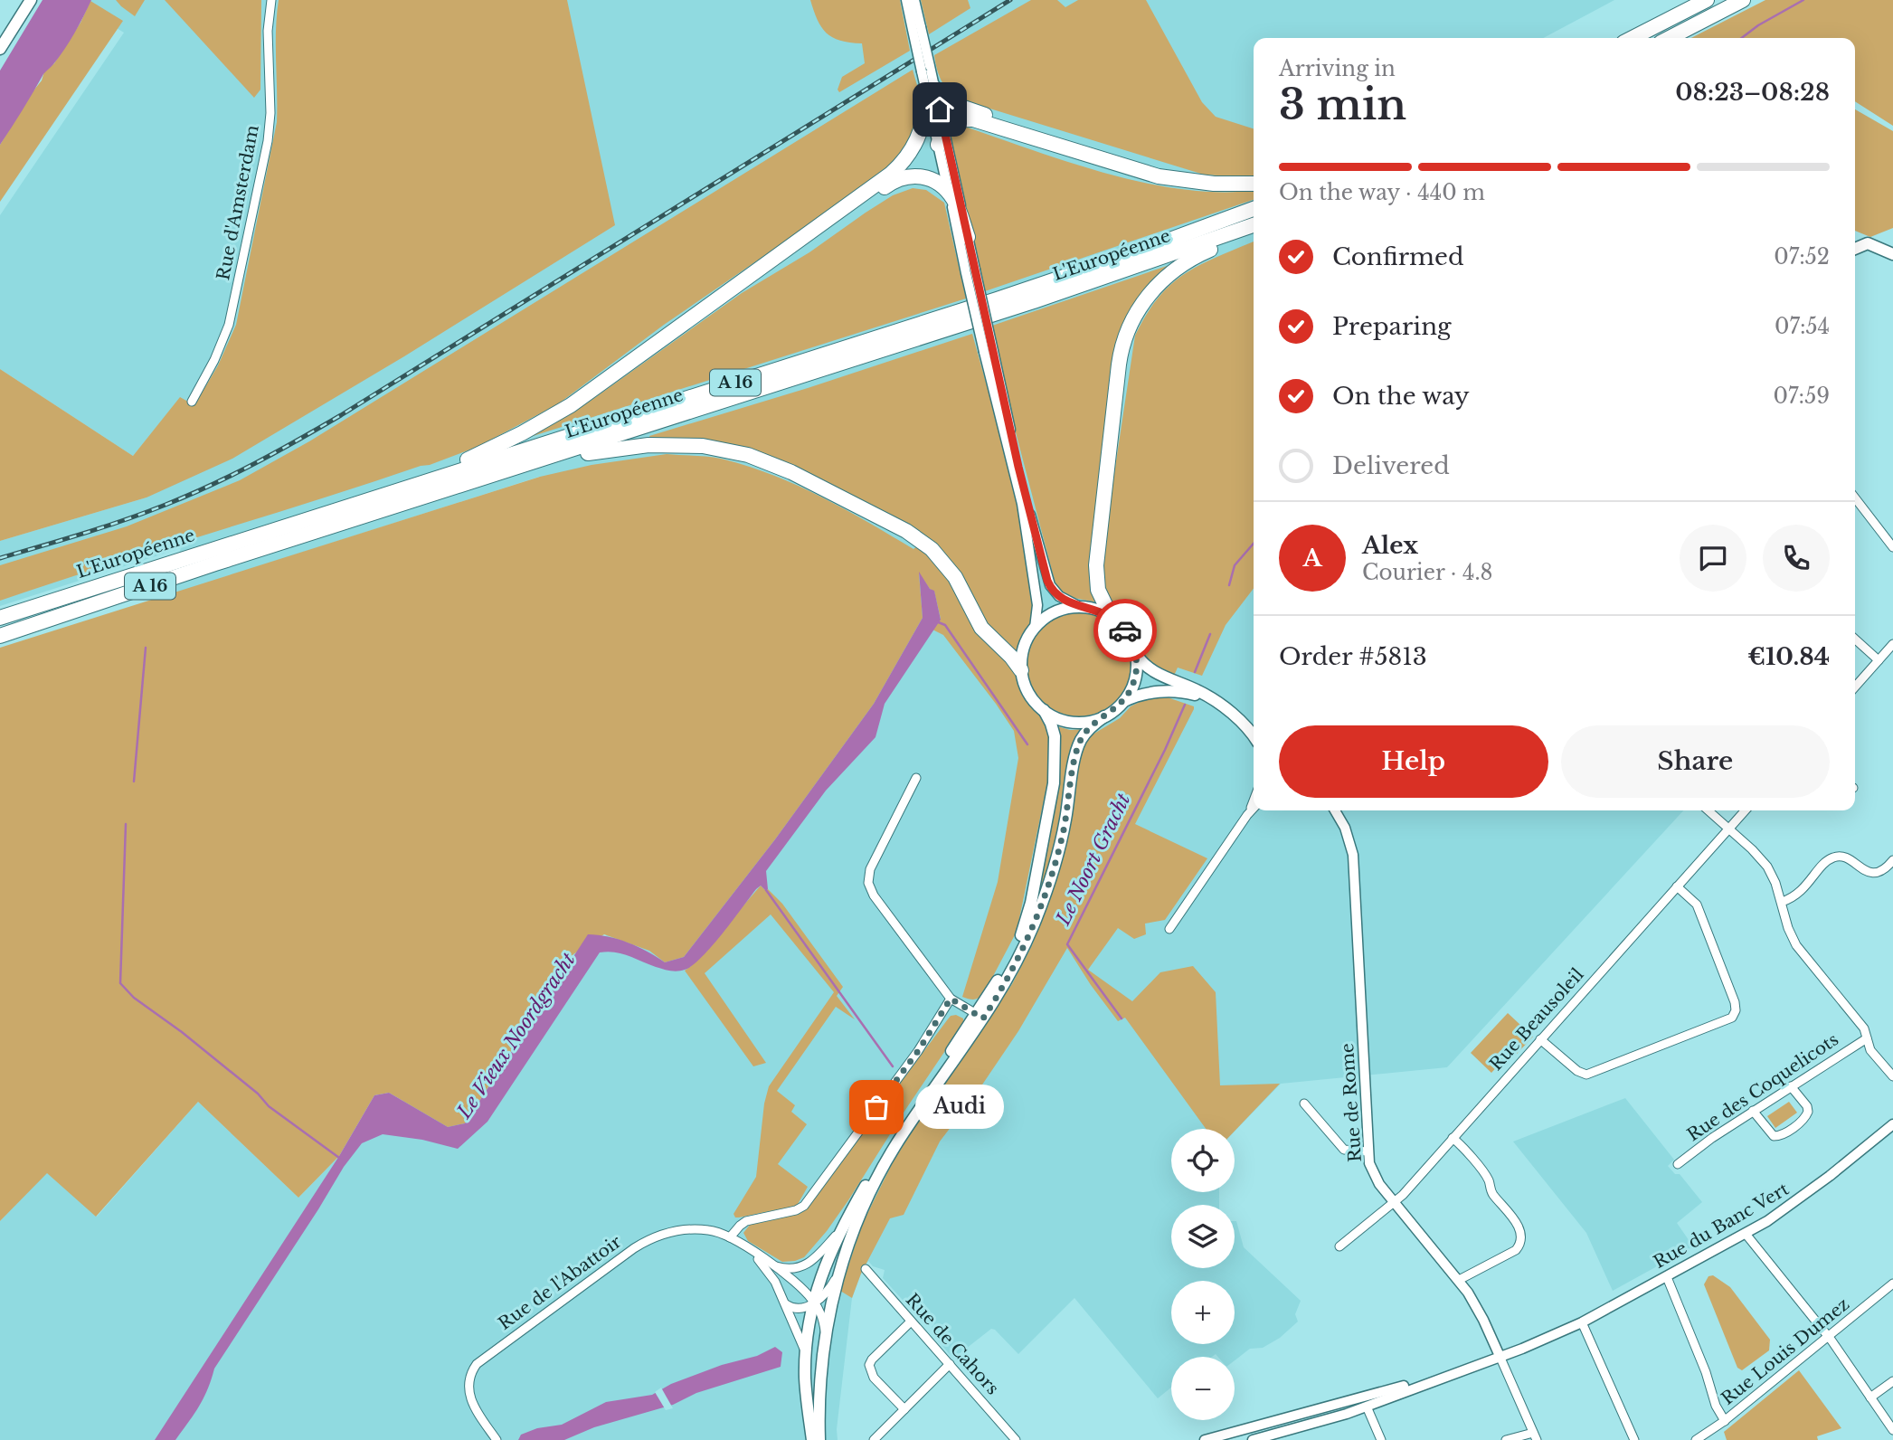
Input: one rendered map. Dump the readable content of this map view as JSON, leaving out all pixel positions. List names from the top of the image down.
{
  "streets": {
    "highway": ["L'Européenne", "A 16"],
    "street": [
      "Rue d'Amsterdam",
      "Rue Beausoleil",
      "Rue des Coquelicots",
      "Rue de Rome",
      "Rue du Banc Vert",
      "Rue de l'Abattoir",
      "Rue de Cahors",
      "Rue Louis Dumez"
    ]
  },
  "crossings": [
    ["Rue Beausoleil", "Rue de Rome"],
    ["Rue de Rome", "Rue du Banc Vert"]
  ],
  "water": ["Le Noort Gracht", "Le Vieux Noordgracht"],
  "places": ["Audi"],
  "page": {
    "heading": ["3 min", "Arriving in", "08:23–08:28"],
    "panel": [
      "Alex",
      "Courier · 4.8",
      "Order #5813",
      "€10.84"
    ],
    "bar": "On the way · 440 m",
    "list": [
      ["Confirmed", "07:52"],
      ["Preparing", "07:54"],
      ["On the way", "07:59"],
      "Delivered"
    ],
    "round": "A",
    "buttons": ["Help", "Share"],
    "bubble": "Audi",
    "map_buttons": ["+", "−"]
  }
}
